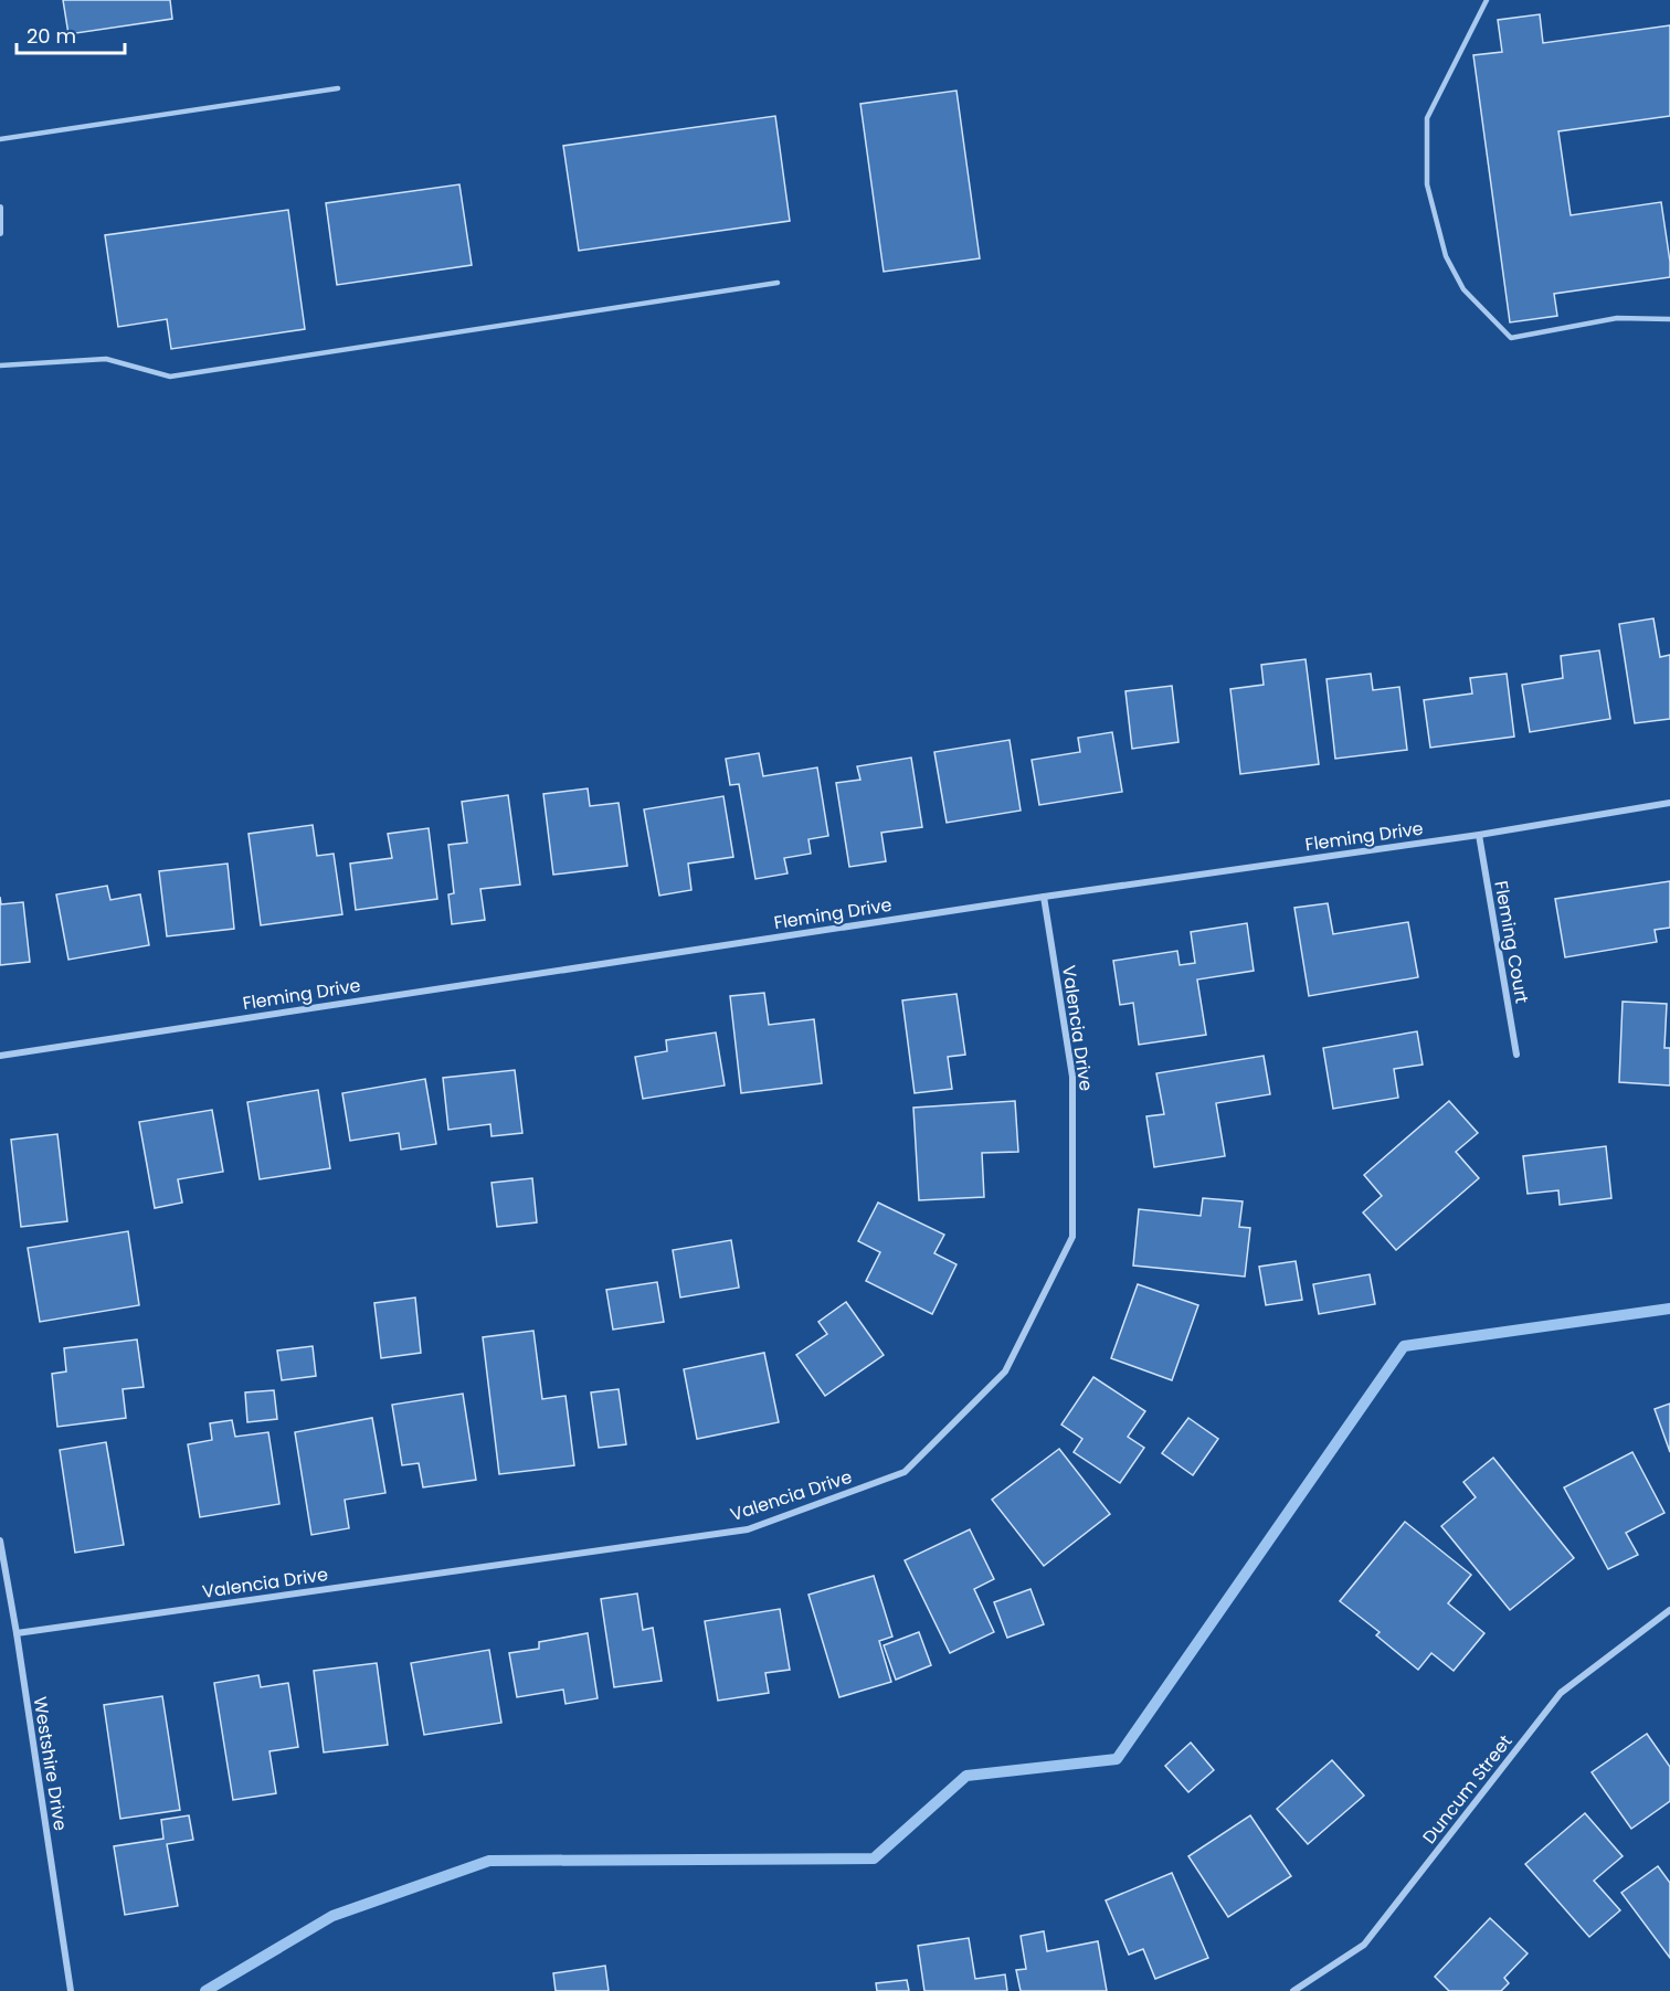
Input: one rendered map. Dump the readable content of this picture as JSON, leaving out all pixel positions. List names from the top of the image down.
{
  "streets": {
    "street": [
      "Fleming Drive",
      "Fleming Court",
      "Valencia Drive",
      "Westshire Drive",
      "Duncum Street"
    ]
  },
  "crossings": [
    ["Fleming Drive", "Fleming Court"],
    ["Fleming Drive", "Valencia Drive"],
    ["Valencia Drive", "Westshire Drive"]
  ],
  "scale_bar": "20 m"
}
